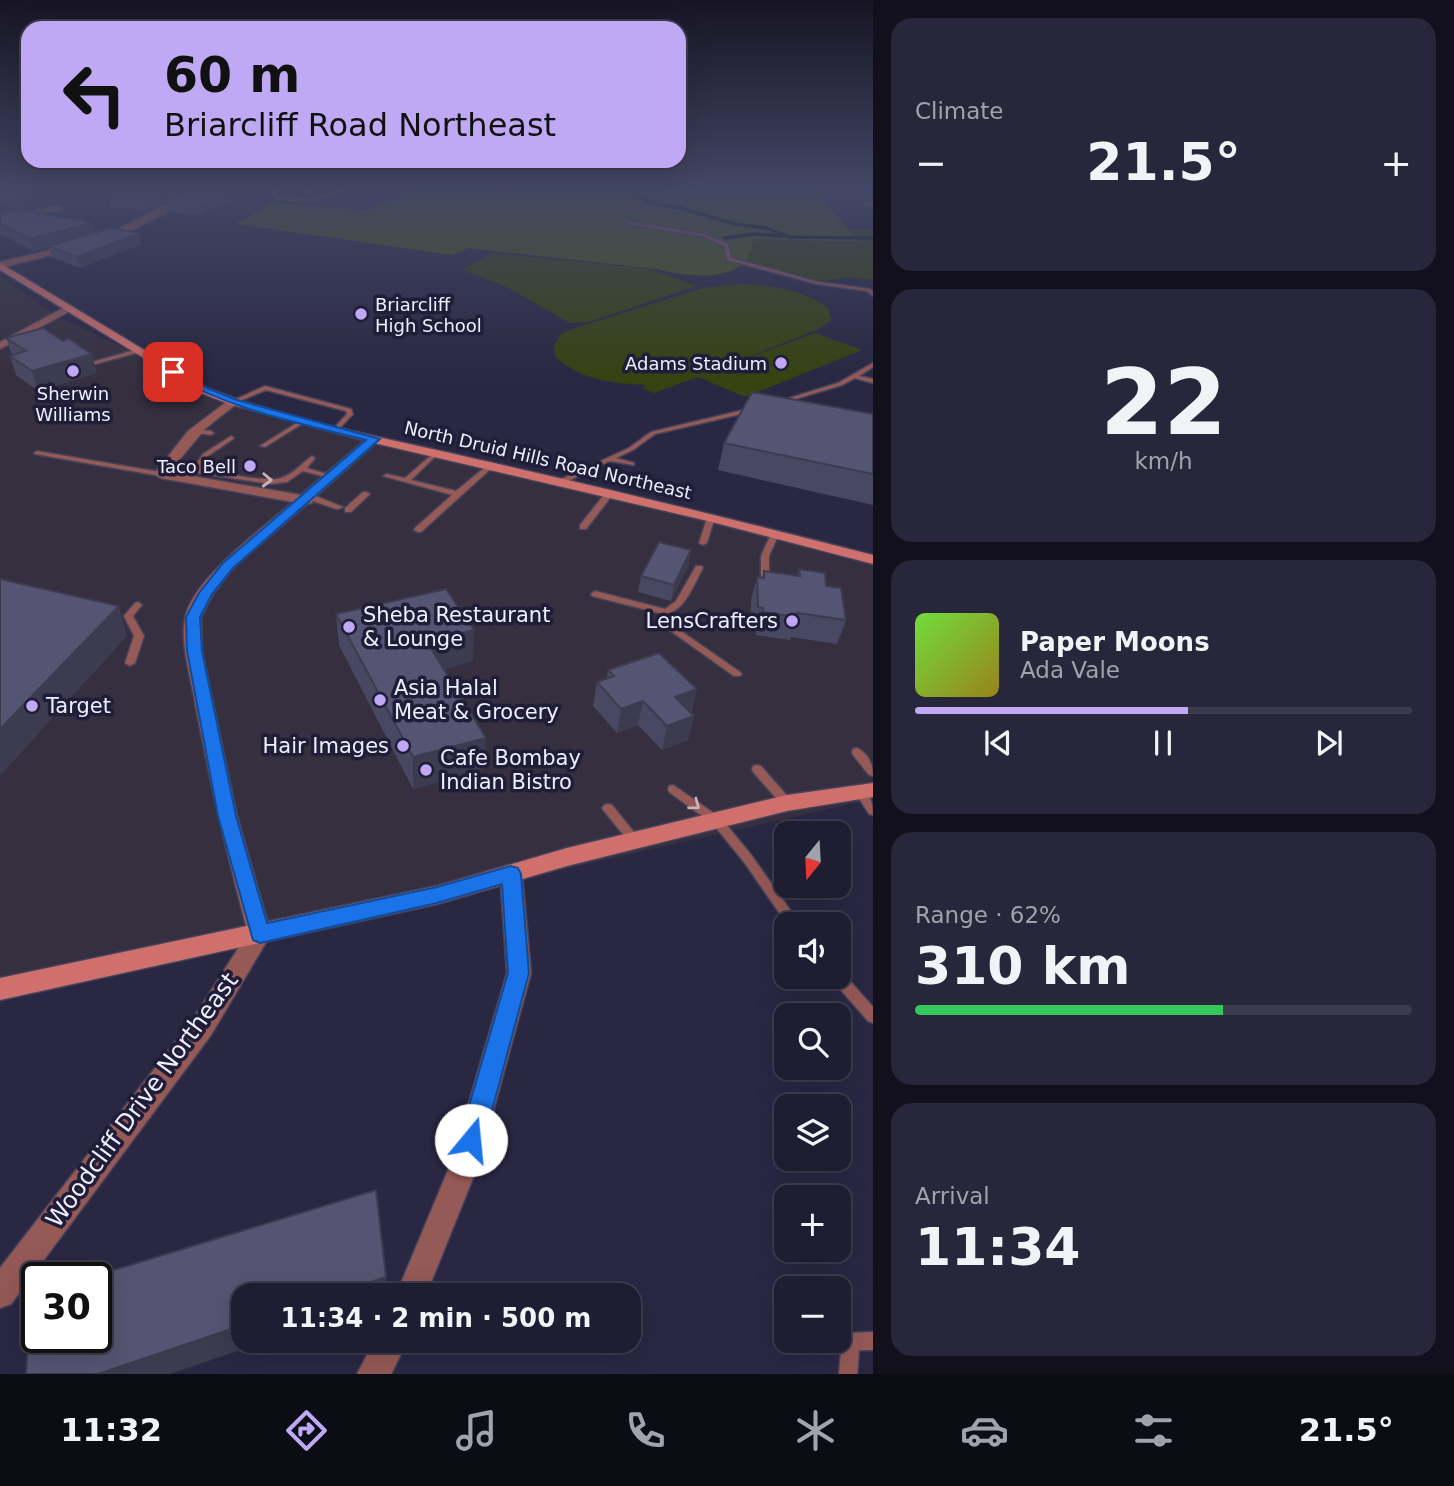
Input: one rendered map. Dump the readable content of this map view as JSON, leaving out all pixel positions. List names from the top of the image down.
{
  "streets": {
    "main road": ["North Druid Hills Road Northeast"],
    "street": ["Woodcliff Drive Northeast"]
  },
  "places": [
    "Briarcliff High School",
    "Adams Stadium",
    "Sherwin Williams",
    "Taco Bell",
    "LensCrafters",
    "Sheba Restaurant & Lounge",
    "Asia Halal Meat & Grocery",
    "Target",
    "Hair Images",
    "Cafe Bombay Indian Bistro"
  ],
  "north": "bottom",
  "page": {
    "tile": [
      "Climate",
      ["22", "km/h"],
      ["Range · 62%", "310 km"],
      ["Arrival", "11:34"]
    ],
    "turn": ["60 m", "Briarcliff Road Northeast"],
    "heat": ["−", "21.5°", "+"],
    "song": ["Paper Moons", "Ada Vale"],
    "map_buttons": ["+", "−"],
    "limit": "30",
    "trip": "11:34 · 2 min · 500 m",
    "tabs": ["11:32", "21.5°"]
  }
}
